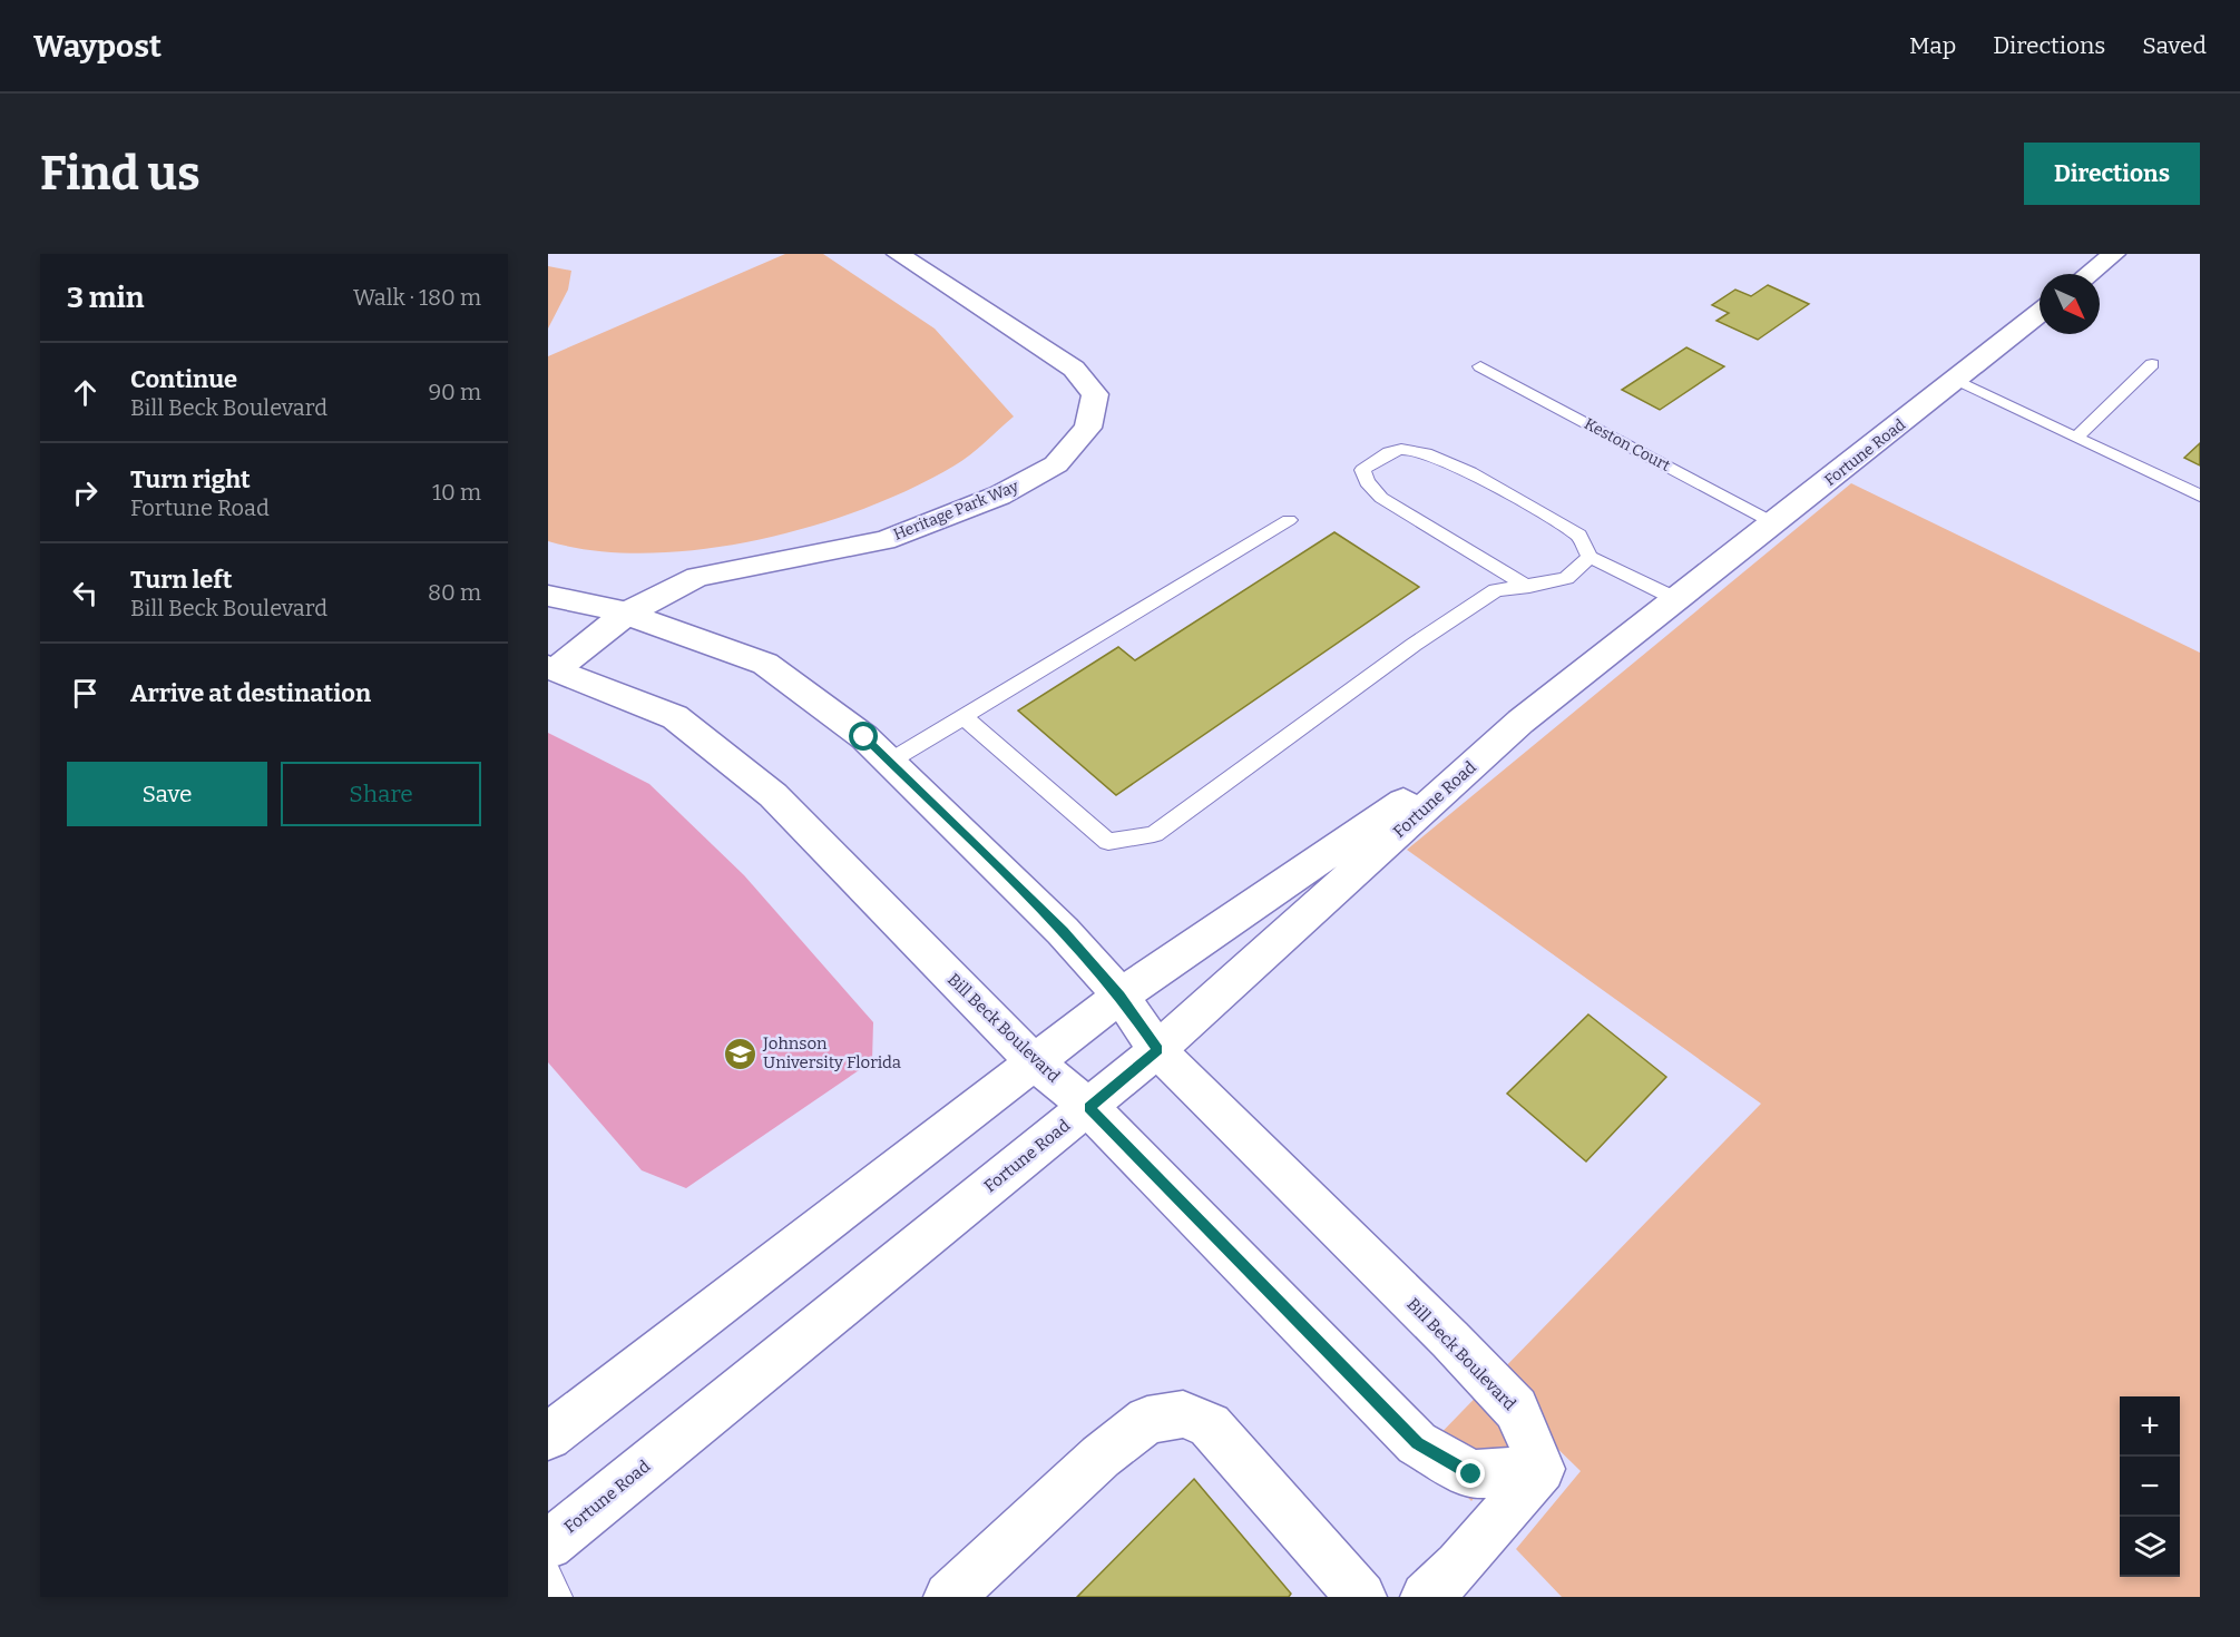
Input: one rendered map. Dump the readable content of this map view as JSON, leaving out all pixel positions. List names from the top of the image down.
{
  "streets": {
    "street": ["Fortune Road", "Heritage Park Way", "Bill Beck Boulevard"],
    "lane": ["Keston Court"]
  },
  "crossings": [
    ["Keston Court", "Fortune Road"],
    ["Fortune Road", "Bill Beck Boulevard"],
    ["Heritage Park Way", "Bill Beck Boulevard"]
  ],
  "places": {
    "school or university": ["Johnson University Florida"]
  },
  "north": "bottom right",
  "page": {
    "header": "Waypost",
    "nav": ["Map", "Directions", "Saved"],
    "buttons": [
      "Directions",
      ["Save", "Share"]
    ],
    "title": "Find us",
    "heading": ["3 min", "Walk · 180 m"],
    "list": [
      ["Continue", "Bill Beck Boulevard", "90 m"],
      ["Turn right", "Fortune Road", "10 m"],
      ["Turn left", "Bill Beck Boulevard", "80 m"],
      "Arrive at destination"
    ],
    "map_buttons": ["+", "−"]
  }
}
